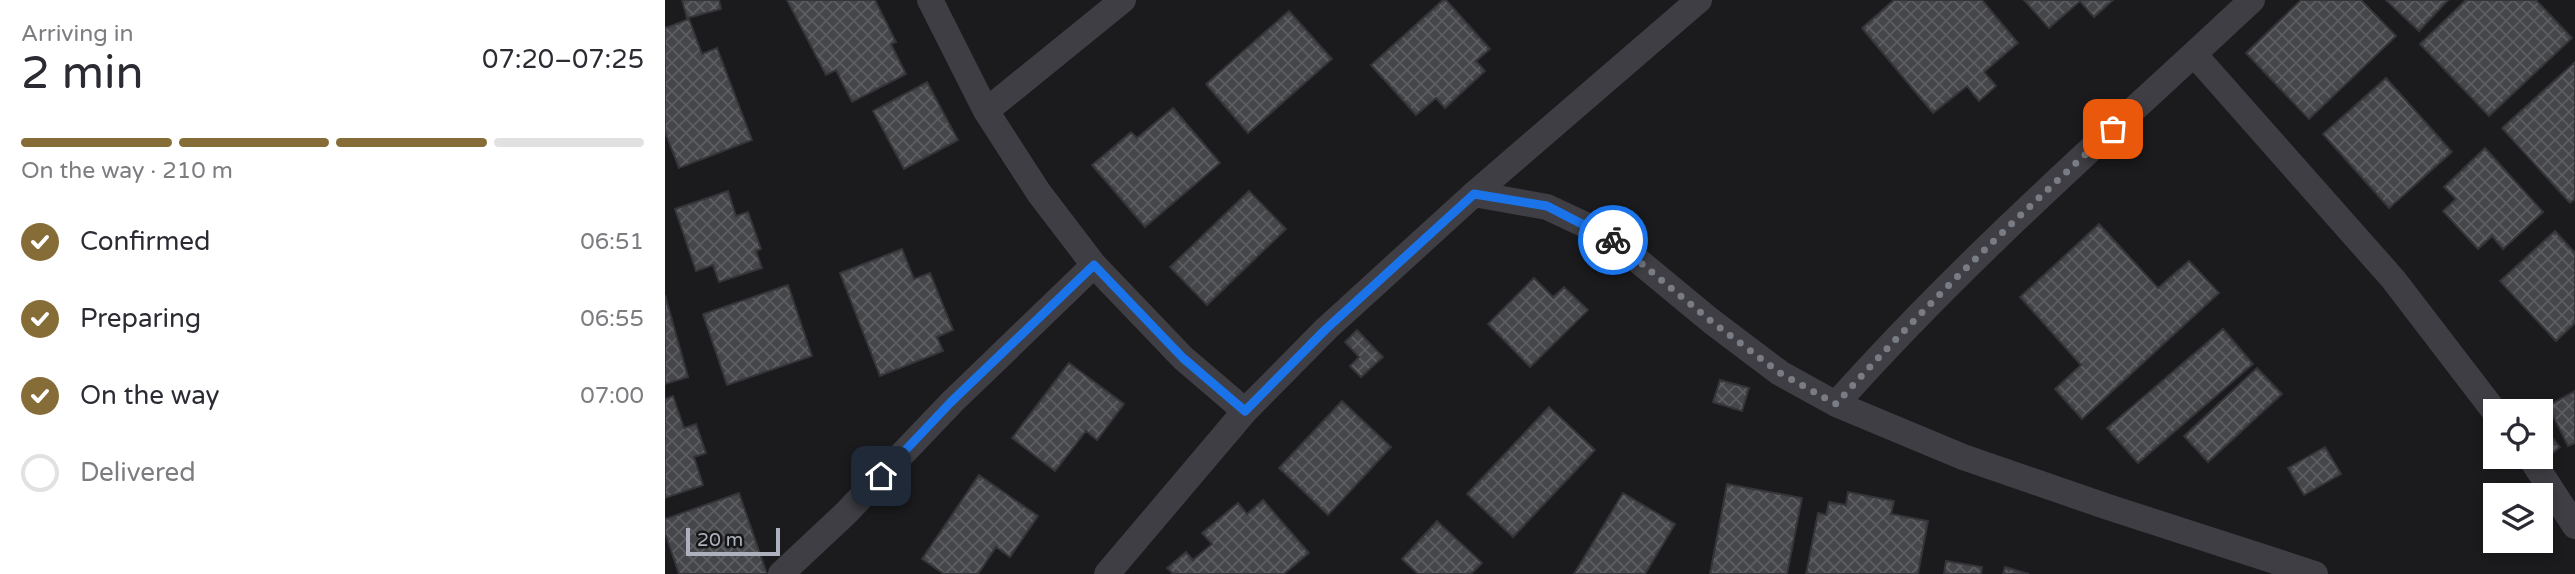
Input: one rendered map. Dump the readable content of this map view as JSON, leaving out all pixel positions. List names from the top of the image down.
{
  "scale_bar": "20 m",
  "page": {
    "heading": ["2 min", "Arriving in", "07:20–07:25"],
    "bar": "On the way · 210 m",
    "list": [
      ["Confirmed", "06:51"],
      ["Preparing", "06:55"],
      ["On the way", "07:00"],
      "Delivered"
    ],
    "scale": "20 m"
  }
}
